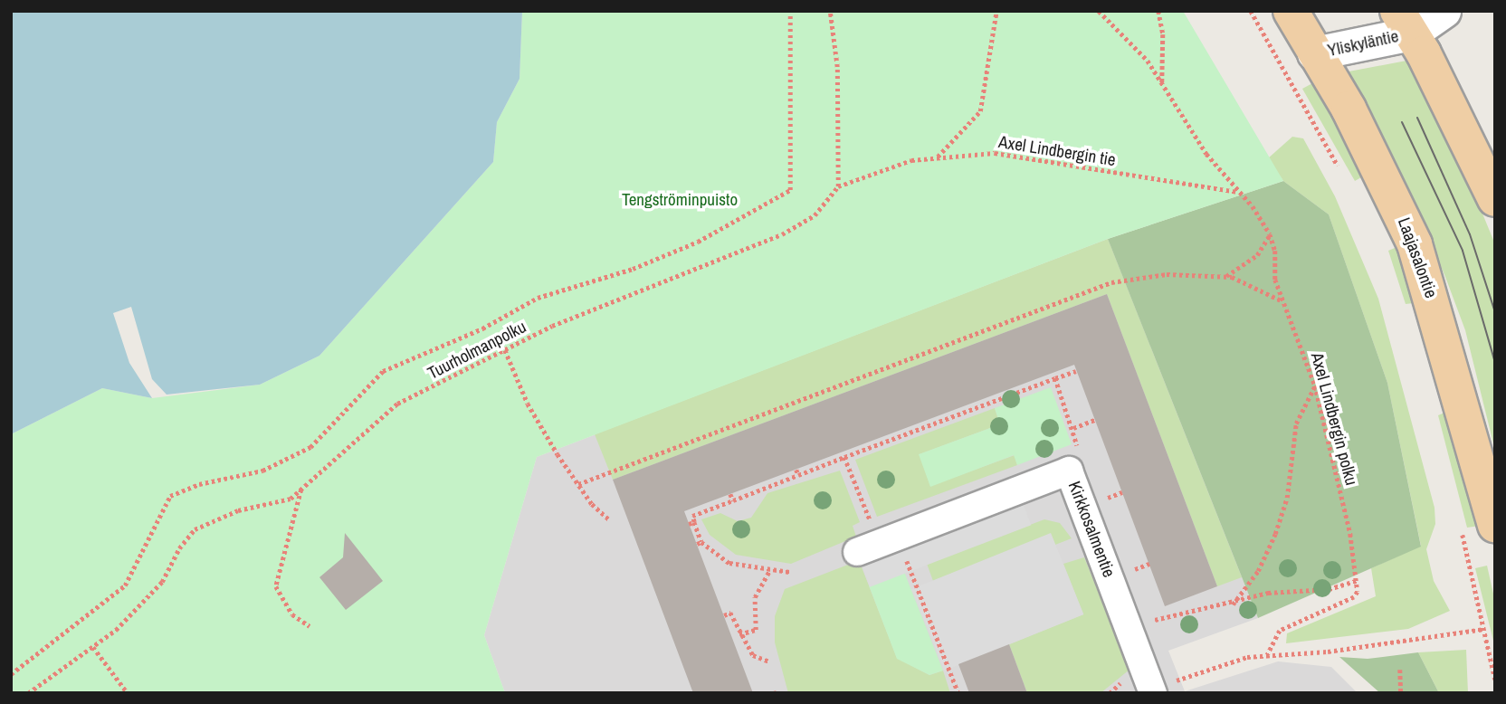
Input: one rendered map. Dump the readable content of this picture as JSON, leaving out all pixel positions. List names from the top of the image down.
{
  "streets": {
    "main road": ["Laajasalontie"],
    "street": ["Yliskyläntie", "Kirkkosalmentie"],
    "path": ["Axel Lindbergin tie", "Tuurholmanpolku", "Axel Lindbergin polku"]
  },
  "crossings": [
    ["Yliskyläntie", "Laajasalontie"],
    ["Axel Lindbergin tie", "Tuurholmanpolku"],
    ["Axel Lindbergin tie", "Axel Lindbergin polku"]
  ],
  "parks": ["Tengströminpuisto"]
}
